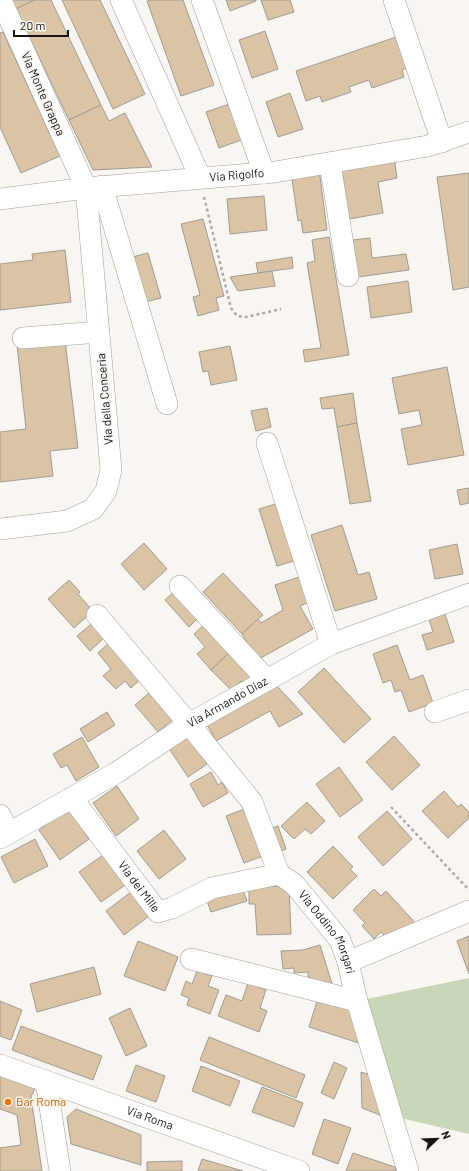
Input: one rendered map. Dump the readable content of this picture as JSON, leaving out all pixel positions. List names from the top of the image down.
{
  "streets": {
    "street": [
      "Via Monte Grappa",
      "Via Rigolfo",
      "Via della Conceria",
      "Via Armando Diaz",
      "Via dei Mille",
      "Via Oddino Morgari",
      "Via Roma"
    ]
  },
  "crossings": [
    ["Via Monte Grappa", "Via Rigolfo"],
    ["Via Monte Grappa", "Via della Conceria"],
    ["Via Rigolfo", "Via della Conceria"],
    ["Via Armando Diaz", "Via dei Mille"],
    ["Via dei Mille", "Via Oddino Morgari"]
  ],
  "places": ["Bar Roma"],
  "scale_bar": "20 m",
  "north": "top right"
}
